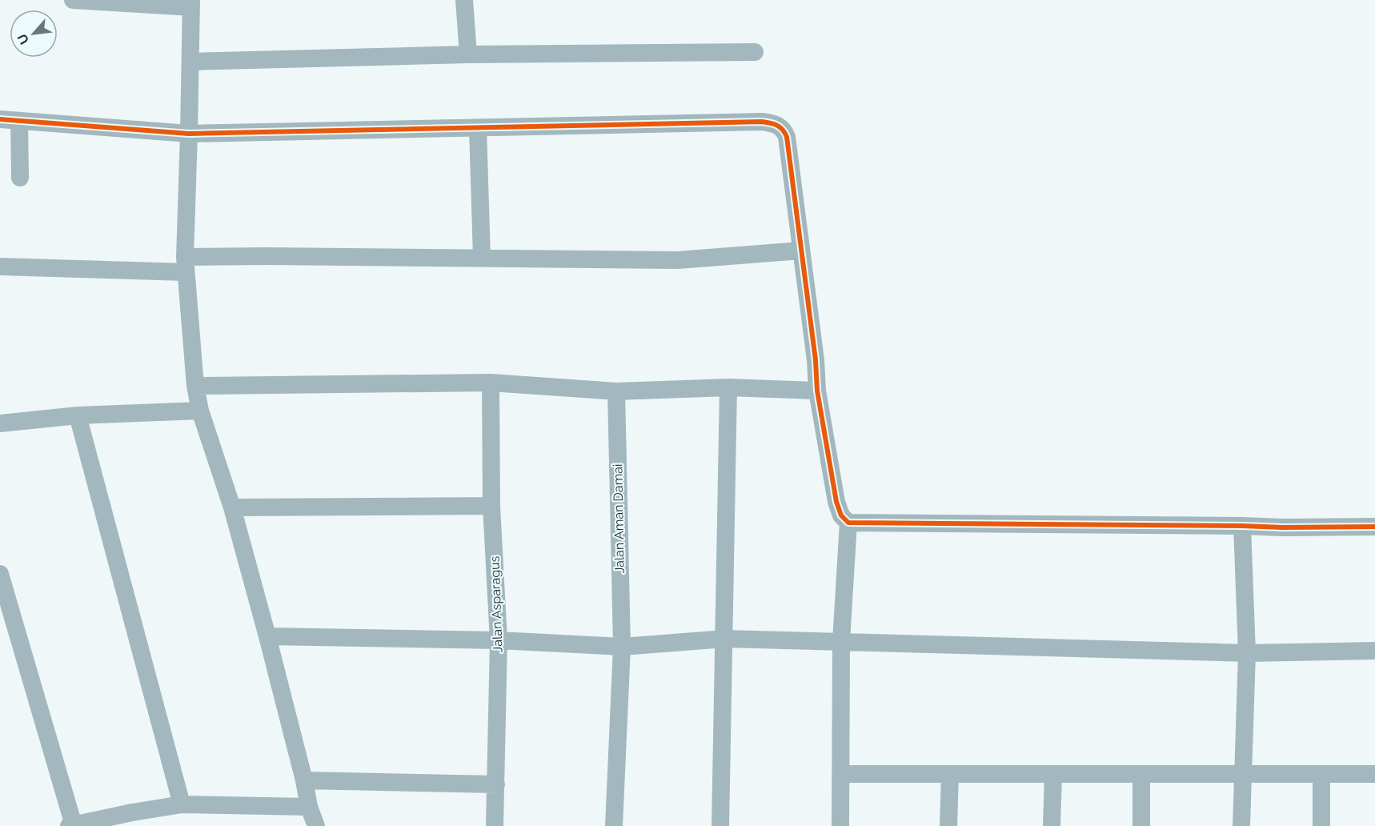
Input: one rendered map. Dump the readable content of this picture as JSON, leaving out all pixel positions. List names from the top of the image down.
{
  "streets": {
    "street": ["Jalan Aman Damai", "Jalan Asparagus"]
  },
  "north": "bottom left"
}
